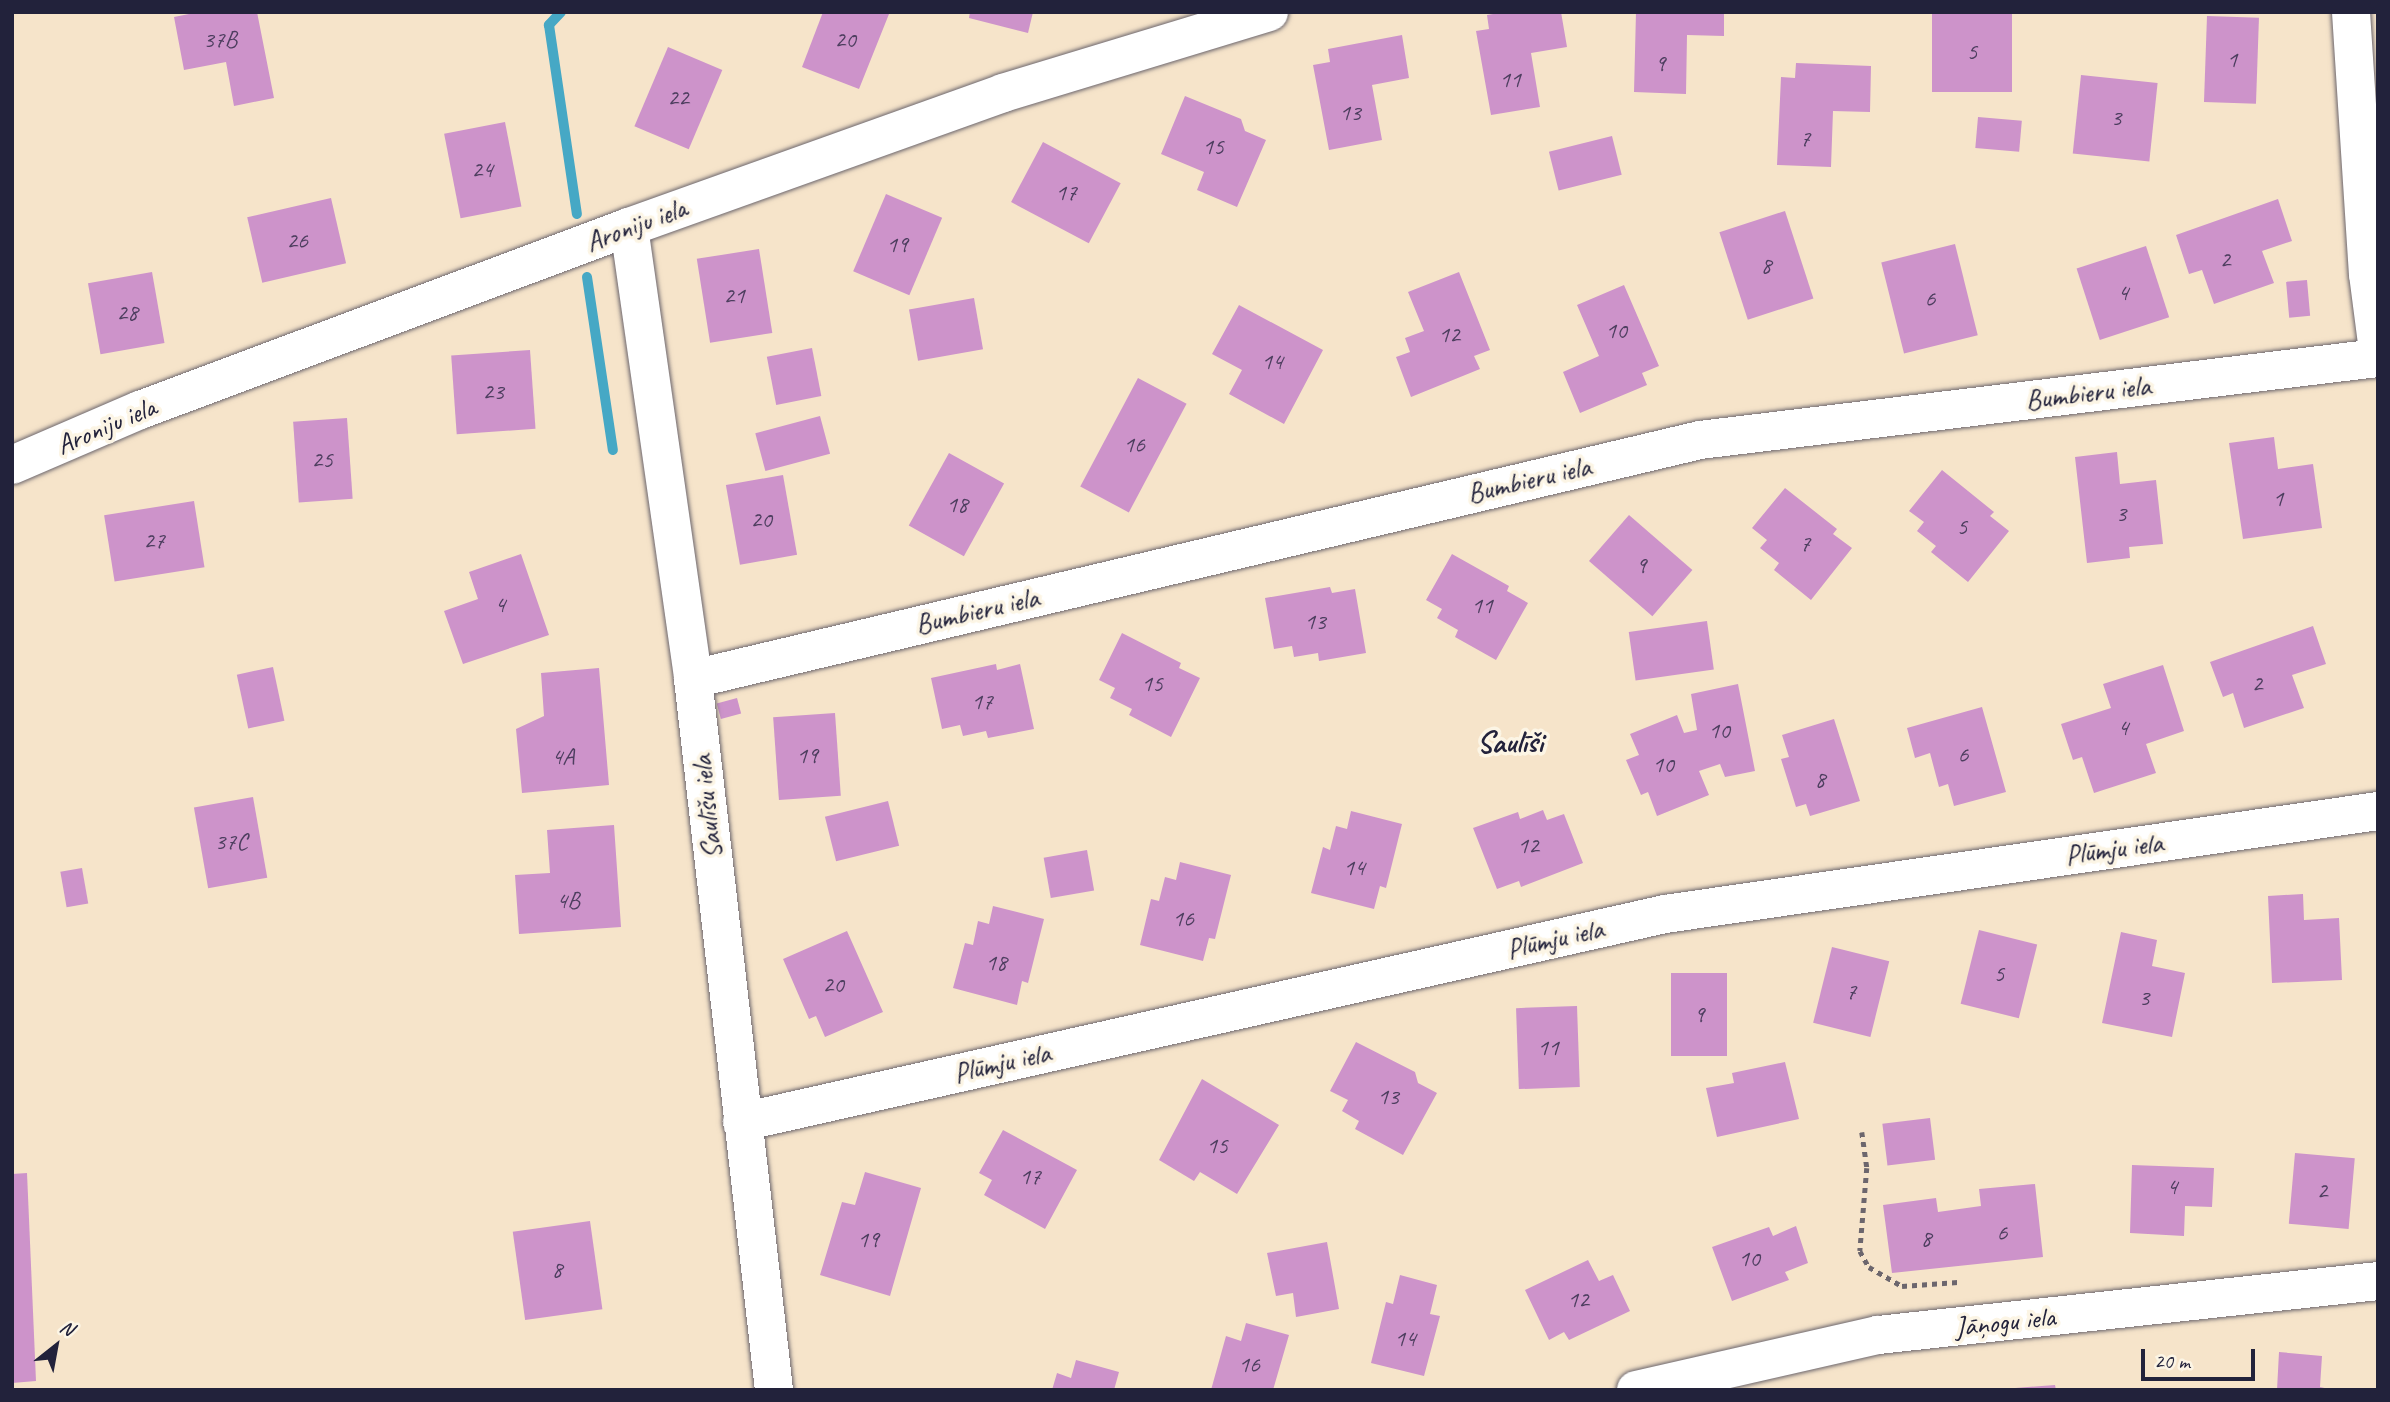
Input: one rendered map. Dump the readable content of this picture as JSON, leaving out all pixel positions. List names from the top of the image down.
{
  "streets": {
    "street": [
      "Aroniju iela",
      "Bumbieru iela",
      "Saulīšu iela",
      "Plūmju iela",
      "Jāņogu iela"
    ]
  },
  "crossings": [
    ["Aroniju iela", "Saulīšu iela"],
    ["Bumbieru iela", "Saulīšu iela"],
    ["Saulīšu iela", "Plūmju iela"]
  ],
  "districts": ["Saulīši"],
  "house_numbers": [
    "37B",
    "20",
    "5",
    "1",
    "9",
    "11",
    "22",
    "13",
    "3",
    "7",
    "15",
    "24",
    "17",
    "26",
    "19",
    "2",
    "8",
    "4",
    "21",
    "6",
    "28",
    "10",
    "12",
    "14",
    "23",
    "16",
    "25",
    "1",
    "18",
    "3",
    "20",
    "5",
    "27",
    "7",
    "9",
    "4",
    "11",
    "13",
    "15",
    "2",
    "17",
    "4",
    "10",
    "6",
    "19",
    "4A",
    "10",
    "8",
    "37C",
    "12",
    "14",
    "4B",
    "16",
    "18",
    "5",
    "20",
    "7",
    "3",
    "9",
    "11",
    "13",
    "15",
    "17",
    "4",
    "2",
    "6",
    "8",
    "19",
    "10",
    "8",
    "12",
    "14",
    "16"
  ],
  "scale_bar": "20 m",
  "north": "top right"
}
